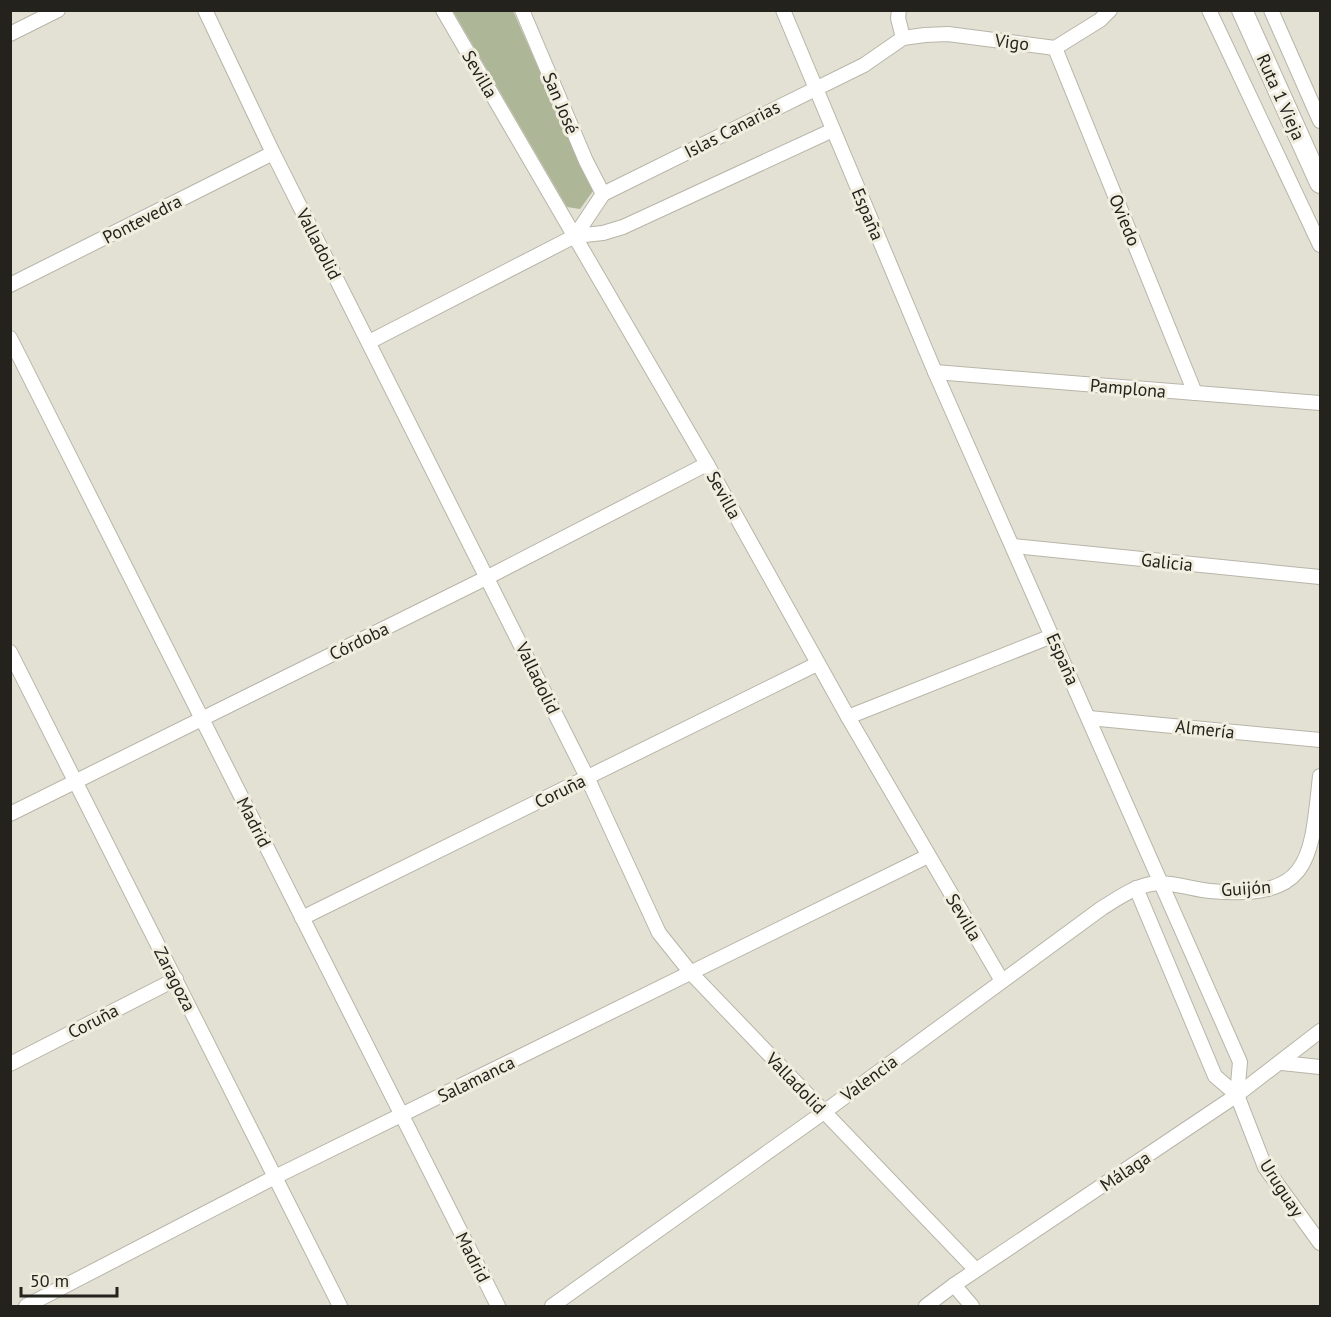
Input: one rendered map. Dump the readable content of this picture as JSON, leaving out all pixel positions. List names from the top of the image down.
{
  "streets": {
    "street": [
      "Vigo",
      "Sevilla",
      "Ruta 1 Vieja",
      "San José",
      "Islas Canarias",
      "España",
      "Pontevedra",
      "Oviedo",
      "Valladolid",
      "Pamplona",
      "Galicia",
      "Córdoba",
      "Almería",
      "Coruña",
      "Madrid",
      "Guijón",
      "Zaragoza",
      "Valencia",
      "Salamanca",
      "Málaga",
      "Uruguay"
    ]
  },
  "crossings": [
    ["Vigo", "Islas Canarias"],
    ["Vigo", "Oviedo"],
    ["Sevilla", "Islas Canarias"],
    ["Sevilla", "Córdoba"],
    ["Sevilla", "Coruña"],
    ["Sevilla", "Valencia"],
    ["Sevilla", "Salamanca"],
    ["San José", "Islas Canarias"],
    ["Islas Canarias", "España"],
    ["Islas Canarias", "Valladolid"],
    ["España", "Pamplona"],
    ["España", "Galicia"],
    ["España", "Almería"],
    ["España", "Guijón"],
    ["España", "Valencia"],
    ["España", "Málaga"],
    ["España", "Uruguay"],
    ["Pontevedra", "Valladolid"],
    ["Oviedo", "Pamplona"],
    ["Valladolid", "Córdoba"],
    ["Valladolid", "Coruña"],
    ["Valladolid", "Valencia"],
    ["Valladolid", "Salamanca"],
    ["Valladolid", "Málaga"],
    ["Córdoba", "Madrid"],
    ["Córdoba", "Zaragoza"],
    ["Coruña", "Madrid"],
    ["Coruña", "Zaragoza"],
    ["Madrid", "Salamanca"],
    ["Guijón", "Valencia"],
    ["Zaragoza", "Salamanca"],
    ["Málaga", "Uruguay"]
  ],
  "scale_bar": "50 m"
}
